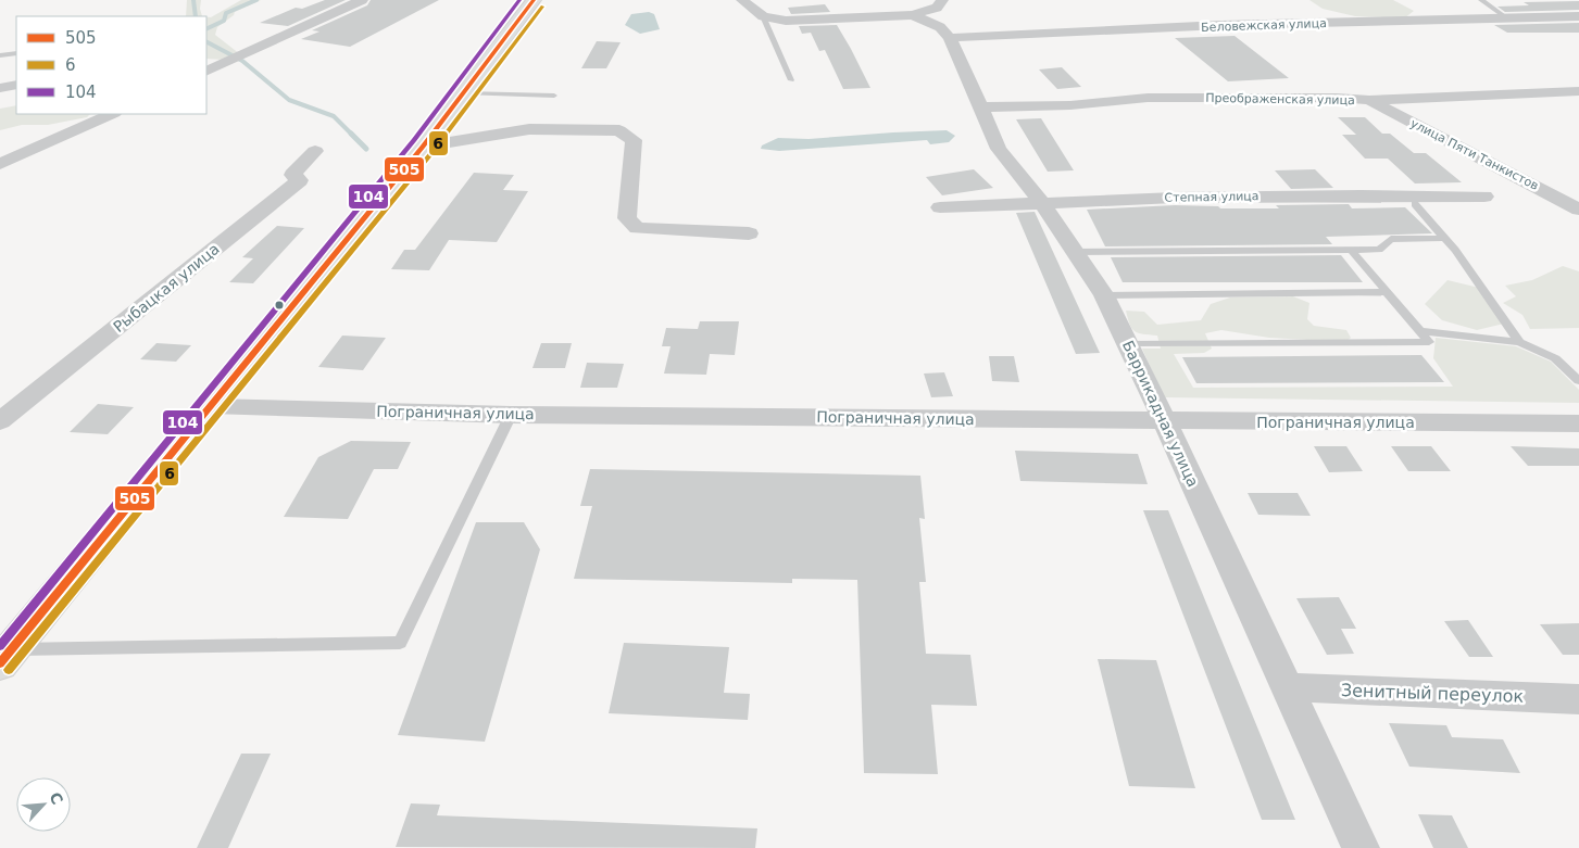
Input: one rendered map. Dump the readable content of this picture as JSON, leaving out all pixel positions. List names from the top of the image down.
{
  "streets": {
    "street": [
      "Беловежская улица",
      "Преображенская улица",
      "улица Пяти Танкистов",
      "Степная улица",
      "Рыбацкая улица",
      "Пограничная улица",
      "Баррикадная улица",
      "Зенитный переулок"
    ]
  },
  "crossings": [
    ["Беловежская улица", "Баррикадная улица"],
    ["Преображенская улица", "улица Пяти Танкистов"],
    ["Преображенская улица", "Баррикадная улица"],
    ["Степная улица", "Баррикадная улица"],
    ["Пограничная улица", "Баррикадная улица"],
    ["Баррикадная улица", "Зенитный переулок"]
  ],
  "lines": ["transit line 505", "transit line 104", "transit line 6"],
  "legend": ["505", "6", "104"],
  "north": "top right"
}
